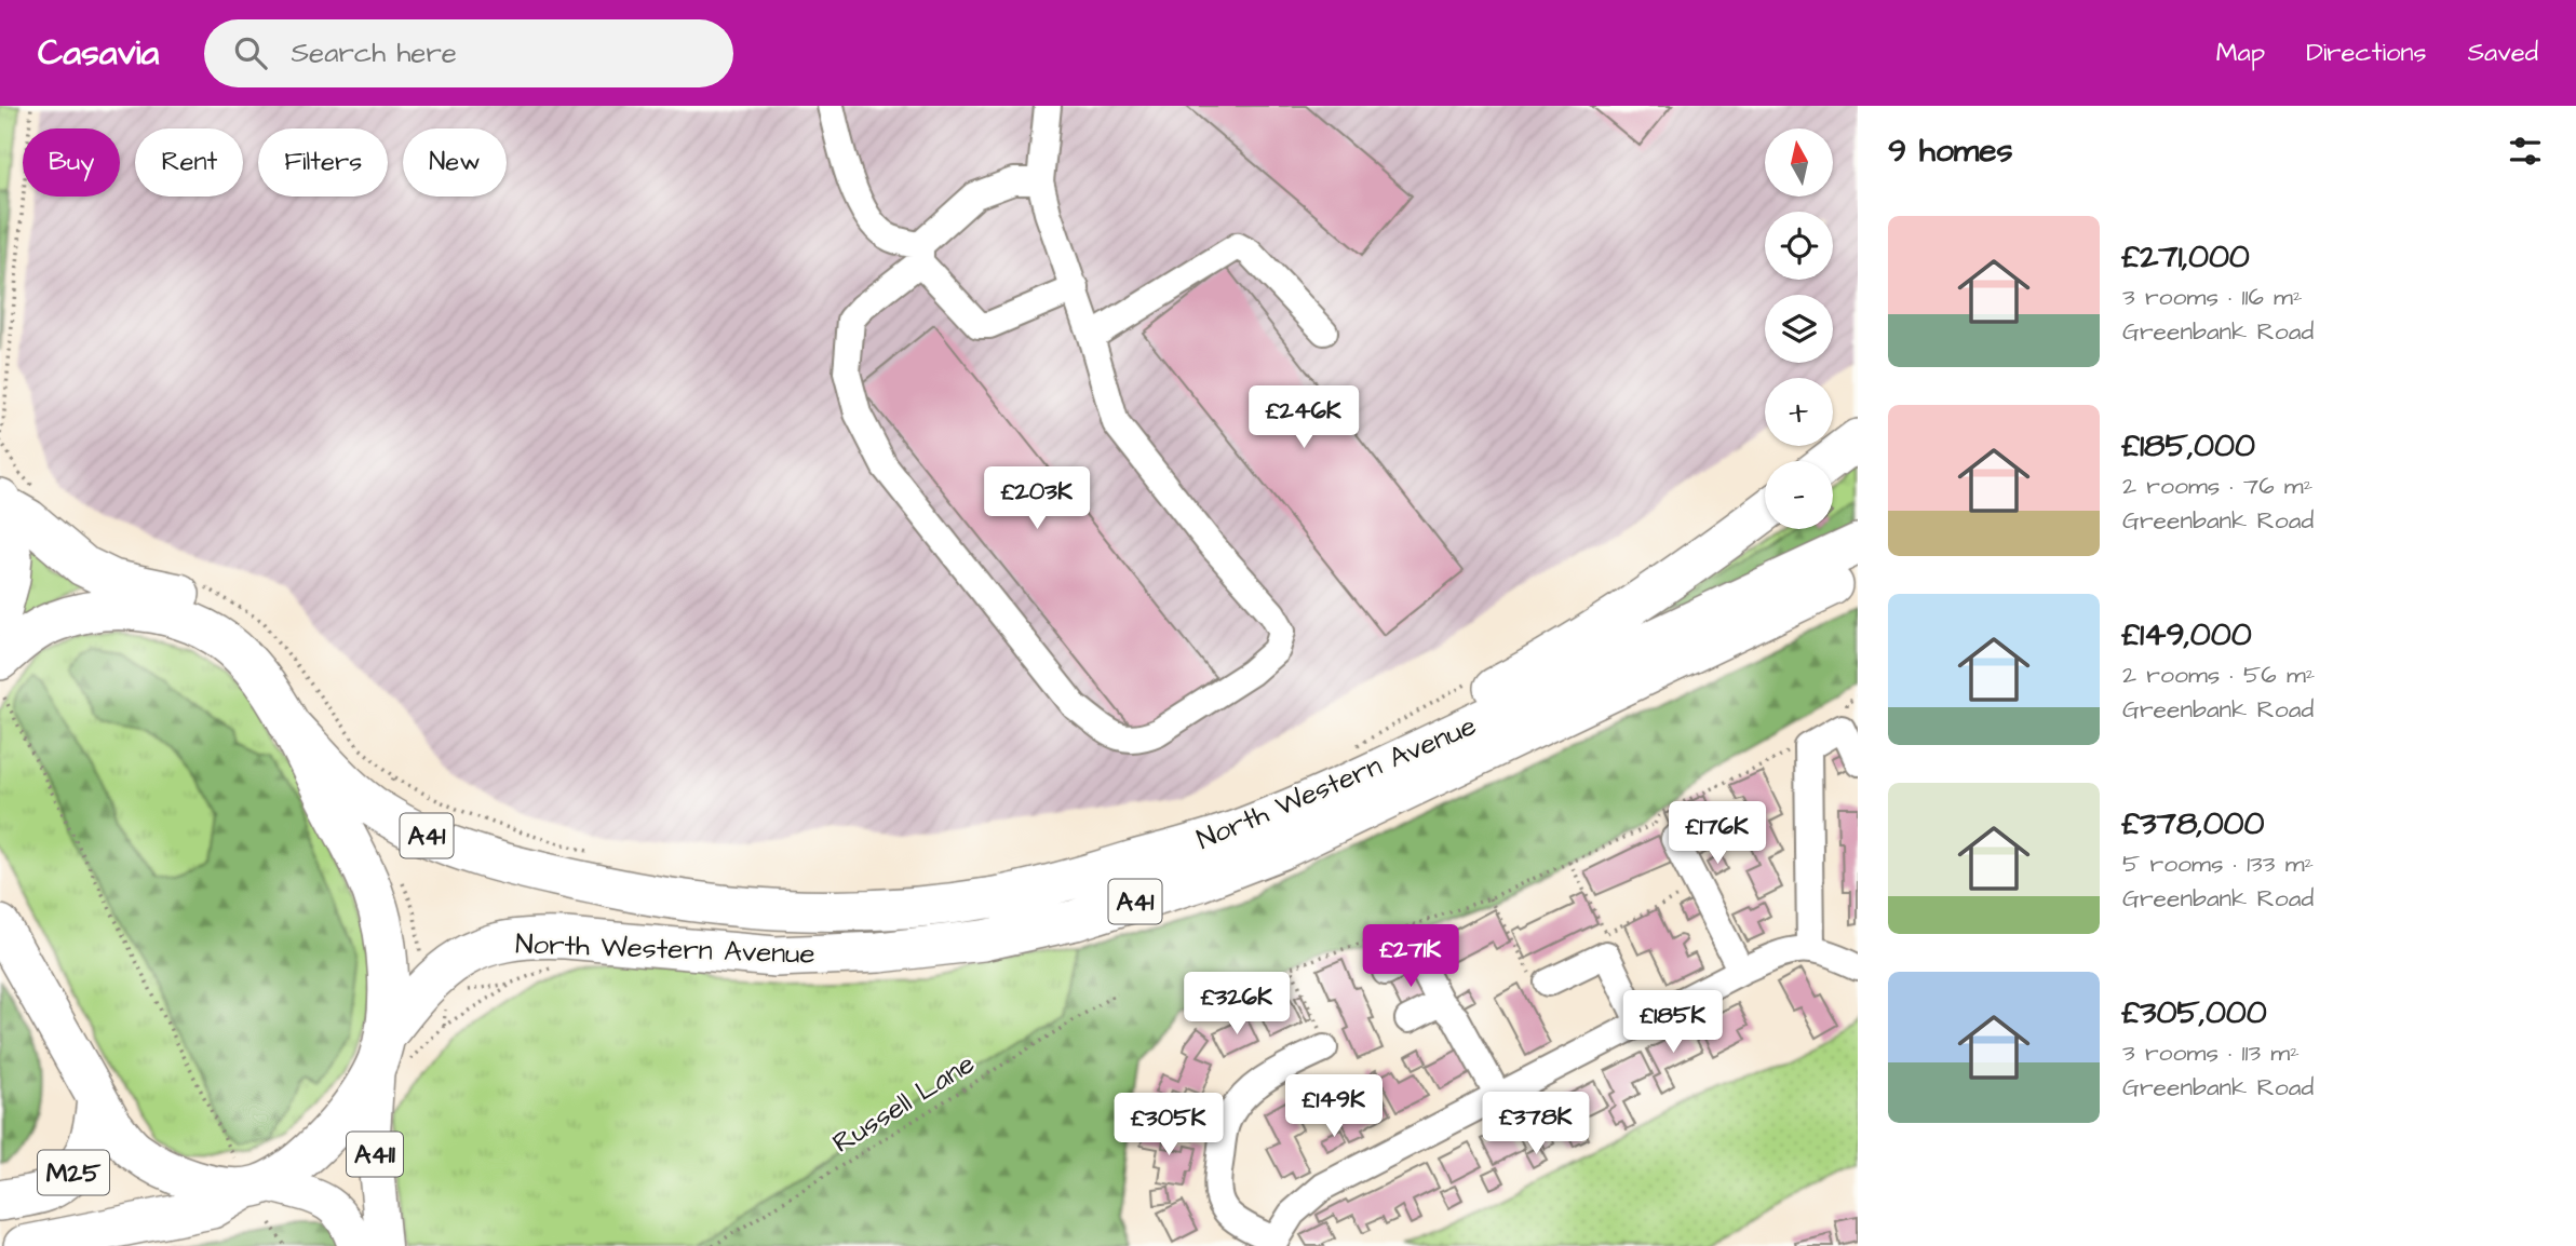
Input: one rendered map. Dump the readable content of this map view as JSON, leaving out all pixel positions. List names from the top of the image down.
{
  "streets": {
    "highway": ["North Western Avenue", "A41", "M25"],
    "main road": ["A411"],
    "path": ["Russell Lane"]
  },
  "crossings": [
    ["North Western Avenue", "A411"],
    ["North Western Avenue", "M25"],
    ["A411", "M25"]
  ],
  "north": "top",
  "page": {
    "header": "Casavia",
    "search": "Search here",
    "nav": ["Map", "Directions", "Saved"],
    "heading": "9 homes",
    "map_buttons": ["+", "−"],
    "chip": [
      "Buy",
      "Rent",
      "Filters",
      "New"
    ],
    "list": [
      {
        "name": "£271,000",
        "note": "3 rooms · 116 m² · Greenbank Road"
      },
      {
        "name": "£185,000",
        "note": "2 rooms · 76 m² · Greenbank Road"
      },
      {
        "name": "£149,000",
        "note": "2 rooms · 56 m² · Greenbank Road"
      },
      {
        "name": "£378,000",
        "note": "5 rooms · 133 m² · Greenbank Road"
      },
      {
        "name": "£305,000",
        "note": "3 rooms · 113 m² · Greenbank Road"
      }
    ],
    "price": [
      "£246K",
      "£203K",
      "£176K",
      "£271K",
      "£326K",
      "£185K",
      "£149K",
      "£378K",
      "£305K"
    ]
  }
}
